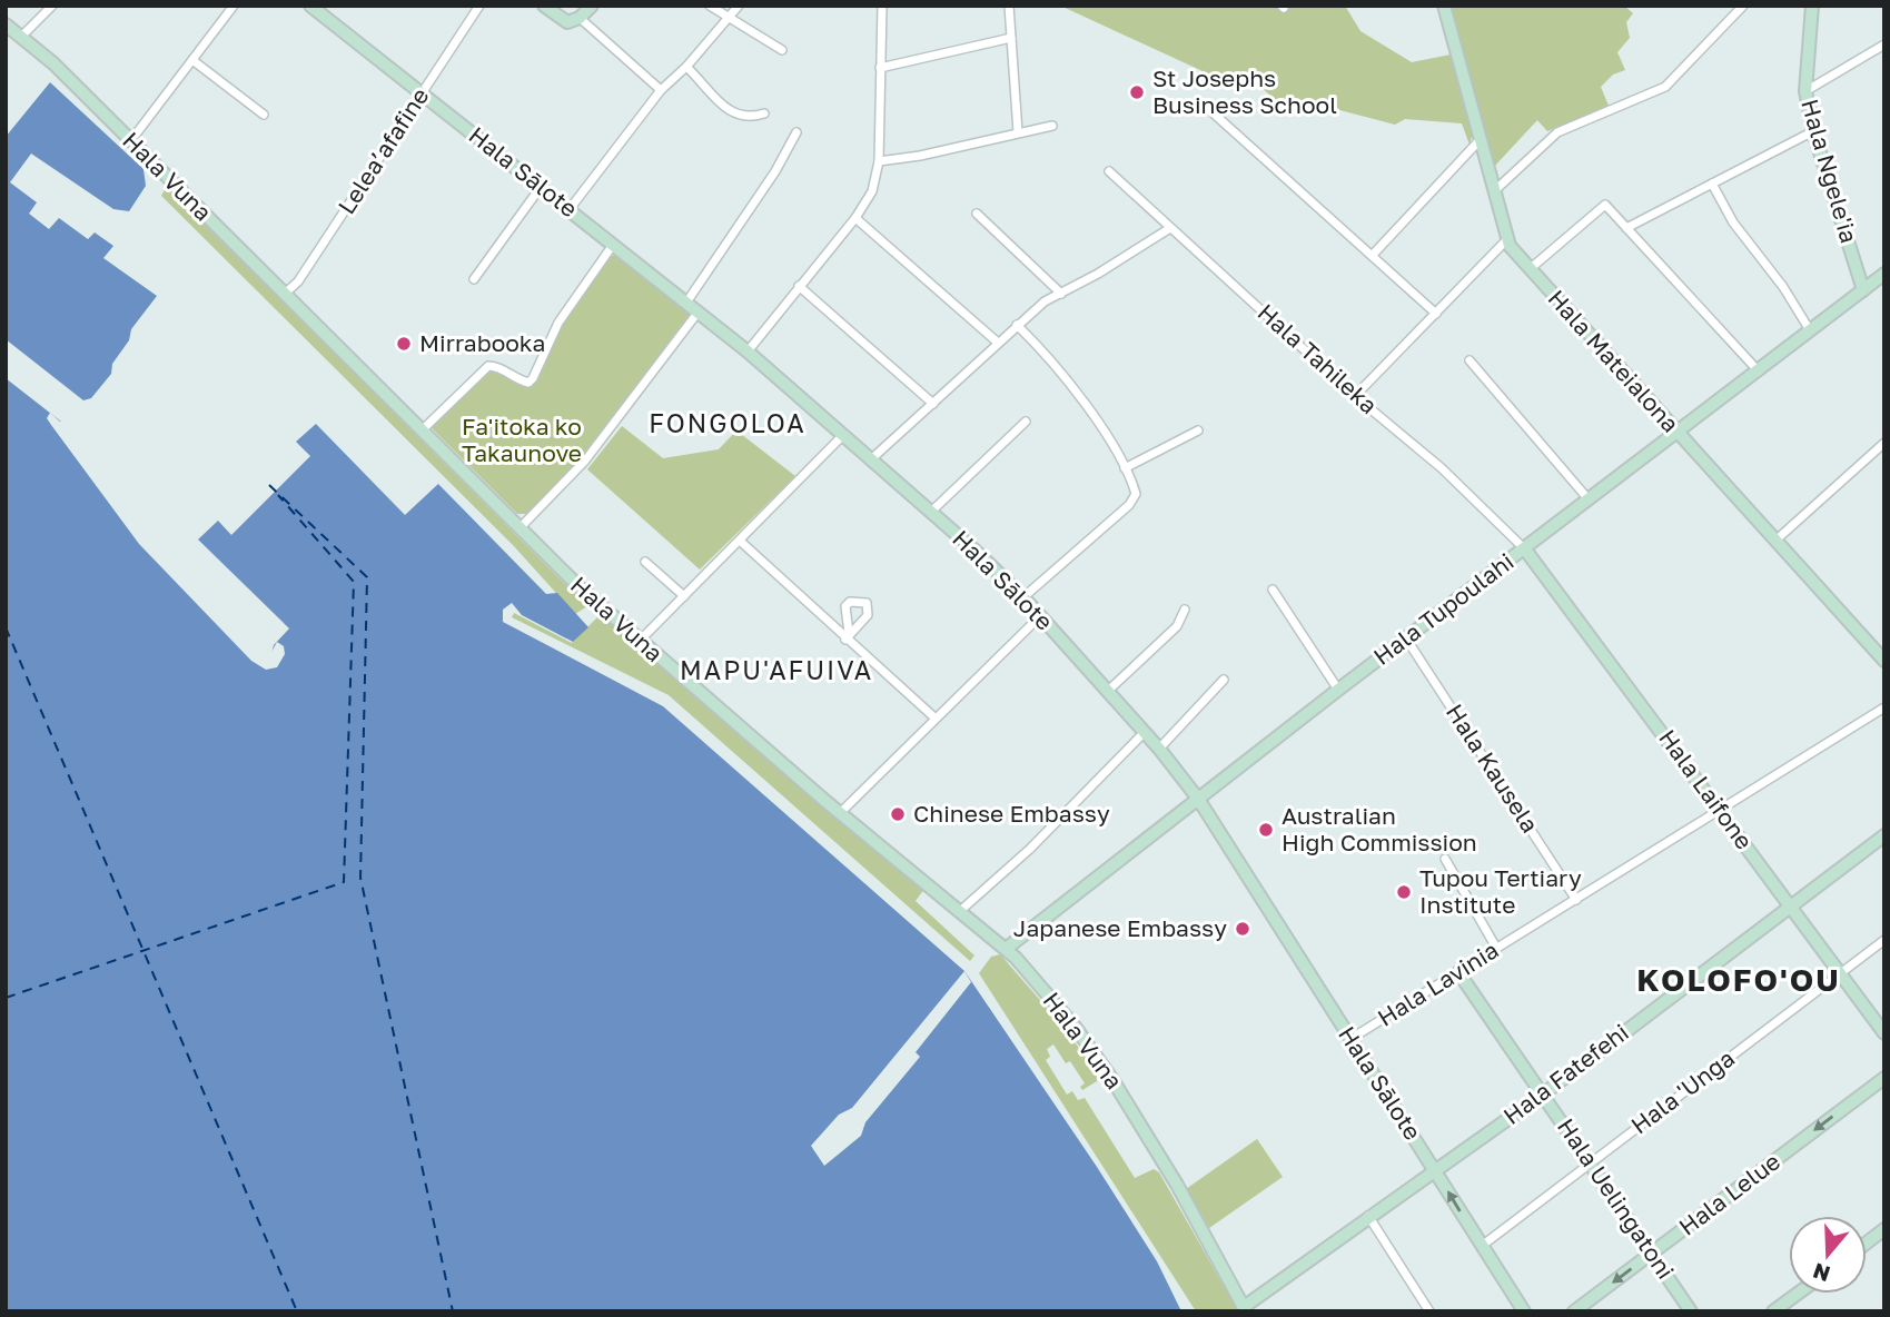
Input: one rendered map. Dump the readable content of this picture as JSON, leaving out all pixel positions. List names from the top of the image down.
{
  "streets": {
    "main road": [
      "Hala Ngele'ia",
      "Hala Sālote",
      "Hala Vuna",
      "Hala Mateialona",
      "Hala Tupoulahi",
      "Hala Laifone",
      "Hala Fatefehi",
      "Hala Lelue",
      "Hala Uelingatoni"
    ],
    "street": [
      "Lelea’afafine",
      "Hala Tahileka",
      "Hala Kausela",
      "Hala Lavinia",
      "Hala 'Unga"
    ]
  },
  "crossings": [
    ["Lelea’afafine", "Hala Sālote"],
    ["Lelea’afafine", "Hala Vuna"],
    ["Hala Ngele'ia", "Hala Tupoulahi"],
    ["Hala Sālote", "Hala Tupoulahi"],
    ["Hala Sālote", "Hala Lavinia"],
    ["Hala Sālote", "Hala Fatefehi"],
    ["Hala Sālote", "Hala 'Unga"],
    ["Hala Vuna", "Hala Tupoulahi"],
    ["Hala Vuna", "Hala Fatefehi"],
    ["Hala Tahileka", "Hala Tupoulahi"],
    ["Hala Tahileka", "Hala Laifone"],
    ["Hala Mateialona", "Hala Tupoulahi"],
    ["Hala Tupoulahi", "Hala Kausela"],
    ["Hala Tupoulahi", "Hala Laifone"],
    ["Hala Kausela", "Hala Lavinia"],
    ["Hala Laifone", "Hala Lavinia"],
    ["Hala Laifone", "Hala Fatefehi"],
    ["Hala Laifone", "Hala 'Unga"],
    ["Hala Lavinia", "Hala Uelingatoni"],
    ["Hala Fatefehi", "Hala Uelingatoni"],
    ["Hala 'Unga", "Hala Uelingatoni"],
    ["Hala Lelue", "Hala Uelingatoni"]
  ],
  "one_way": ["Hala Lelue"],
  "districts": ["FONGOLOA", "MAPU'AFUIVA", "KOLOFO'OU"],
  "parks": ["Fa'itoka ko Takaunove"],
  "places": [
    "St Josephs Business School",
    "Mirrabooka",
    "Chinese Embassy",
    "Australian High Commission",
    "Tupou Tertiary Institute",
    "Japanese Embassy"
  ],
  "north": "bottom"
}
